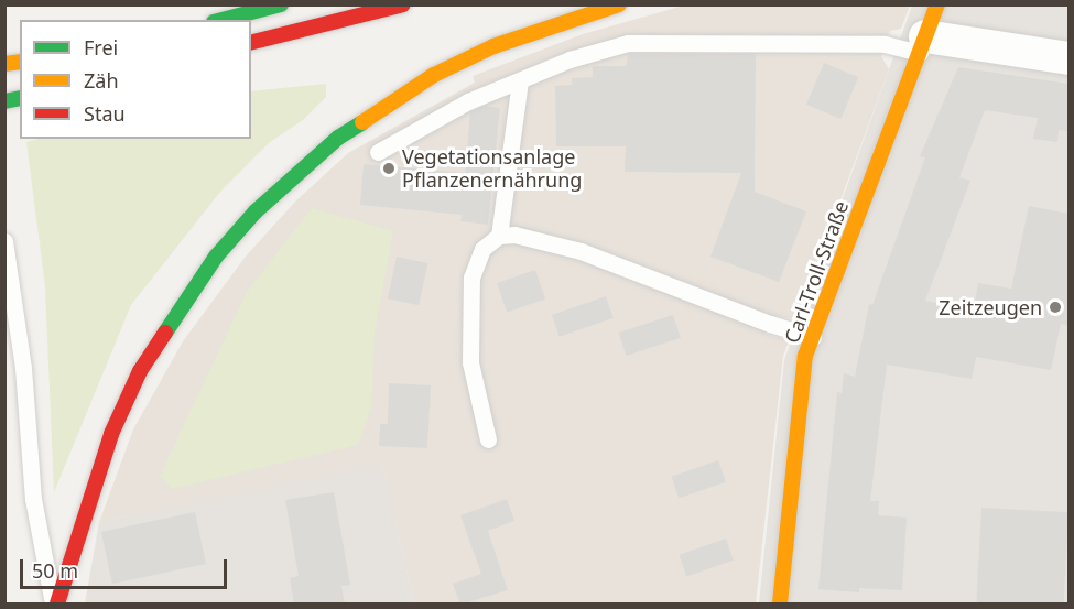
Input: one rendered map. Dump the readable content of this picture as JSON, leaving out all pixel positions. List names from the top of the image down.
{
  "streets": {
    "main road": ["Carl-Troll-Straße"]
  },
  "places": ["Vegetationsanlage Pflanzenernährung", "Zeitzeugen"],
  "legend": ["Frei", "Zäh", "Stau"],
  "scale_bar": "50 m"
}
